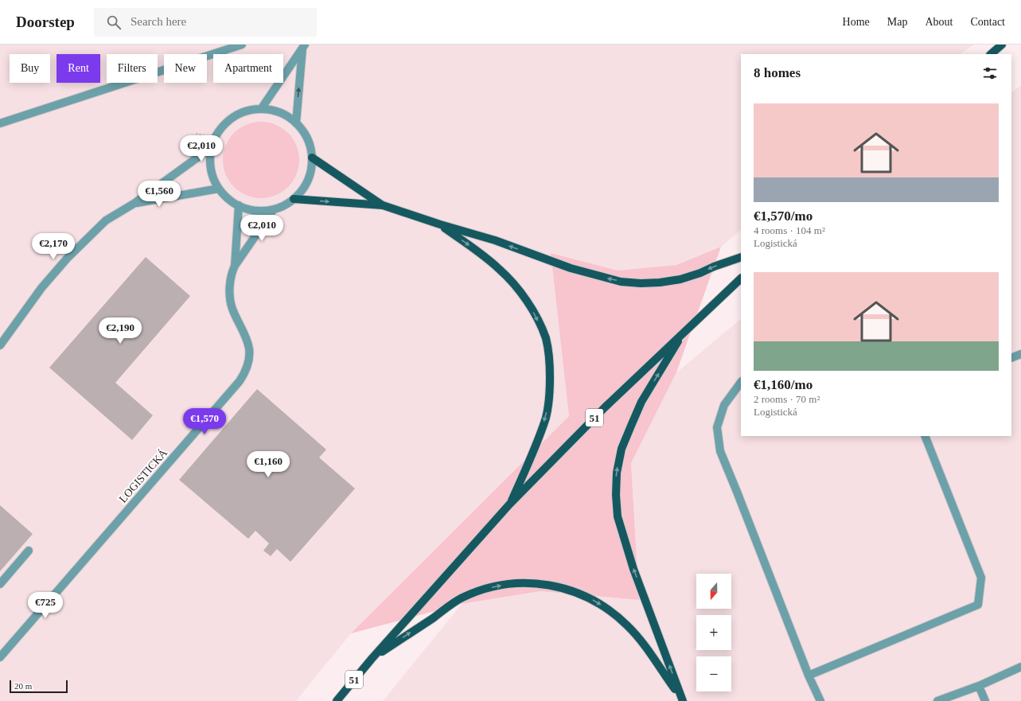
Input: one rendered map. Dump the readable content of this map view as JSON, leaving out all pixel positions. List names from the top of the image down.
{
  "streets": {
    "main road": ["51"],
    "street": ["LOGISTICKÁ"]
  },
  "scale_bar": "20 m",
  "north": "bottom",
  "page": {
    "header": "Doorstep",
    "search": "Search here",
    "nav": [
      "Home",
      "Map",
      "About",
      "Contact"
    ],
    "chip": [
      "Buy",
      "Rent",
      "Filters",
      "New",
      "Apartment"
    ],
    "heading": "8 homes",
    "list": [
      {
        "name": "€1,570/mo",
        "note": "4 rooms · 104 m² · Logistická"
      },
      {
        "name": "€1,160/mo",
        "note": "2 rooms · 70 m² · Logistická"
      }
    ],
    "price": [
      "€2,010",
      "€1,560",
      "€2,010",
      "€2,170",
      "€2,190",
      "€1,570",
      "€1,160",
      "€725"
    ],
    "map_buttons": ["+", "−"],
    "scale": "20 m"
  }
}
